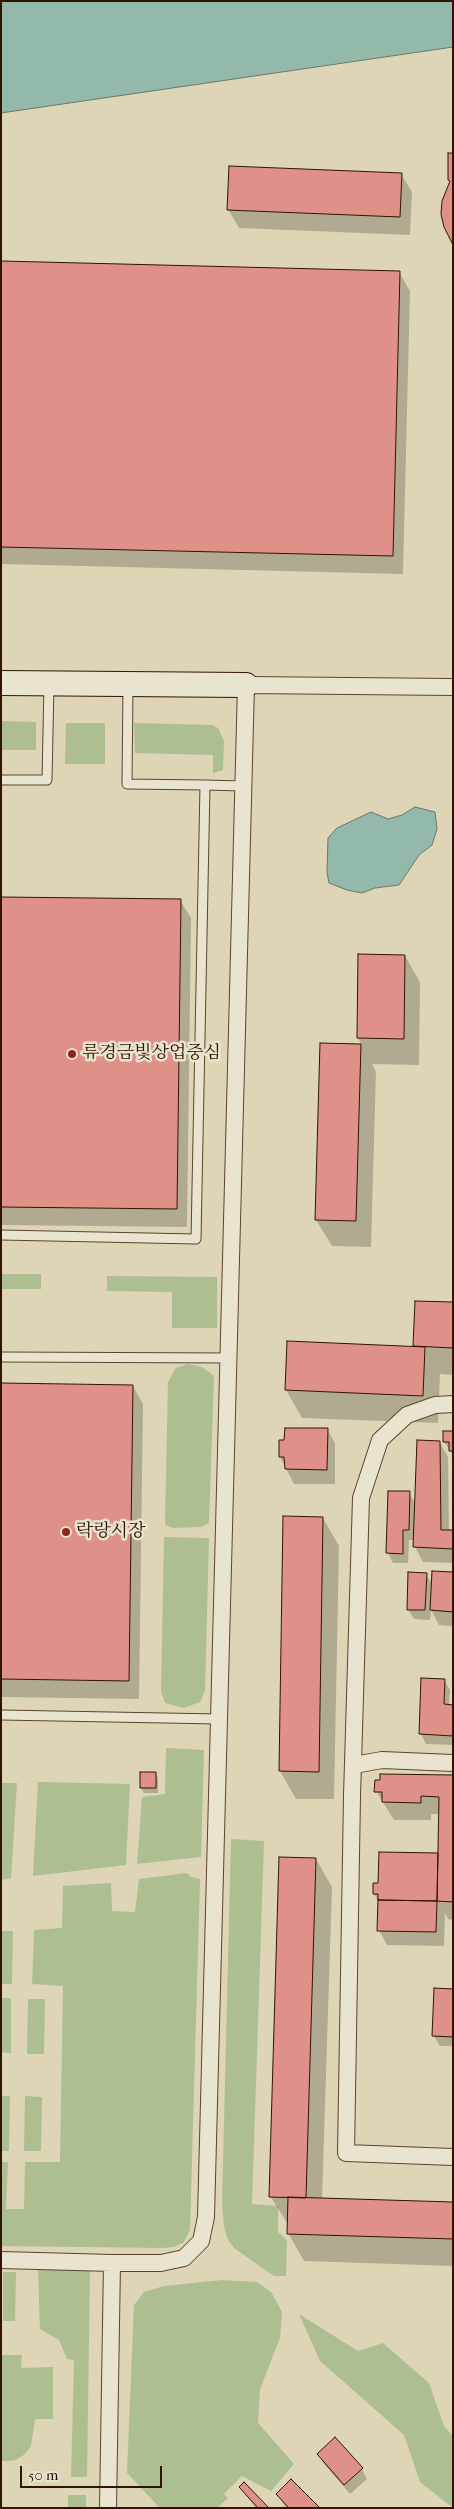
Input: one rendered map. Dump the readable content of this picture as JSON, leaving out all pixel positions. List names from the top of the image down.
{
  "places": ["류경금빛상업중심", "락랑시장"],
  "scale_bar": "50 m"
}
